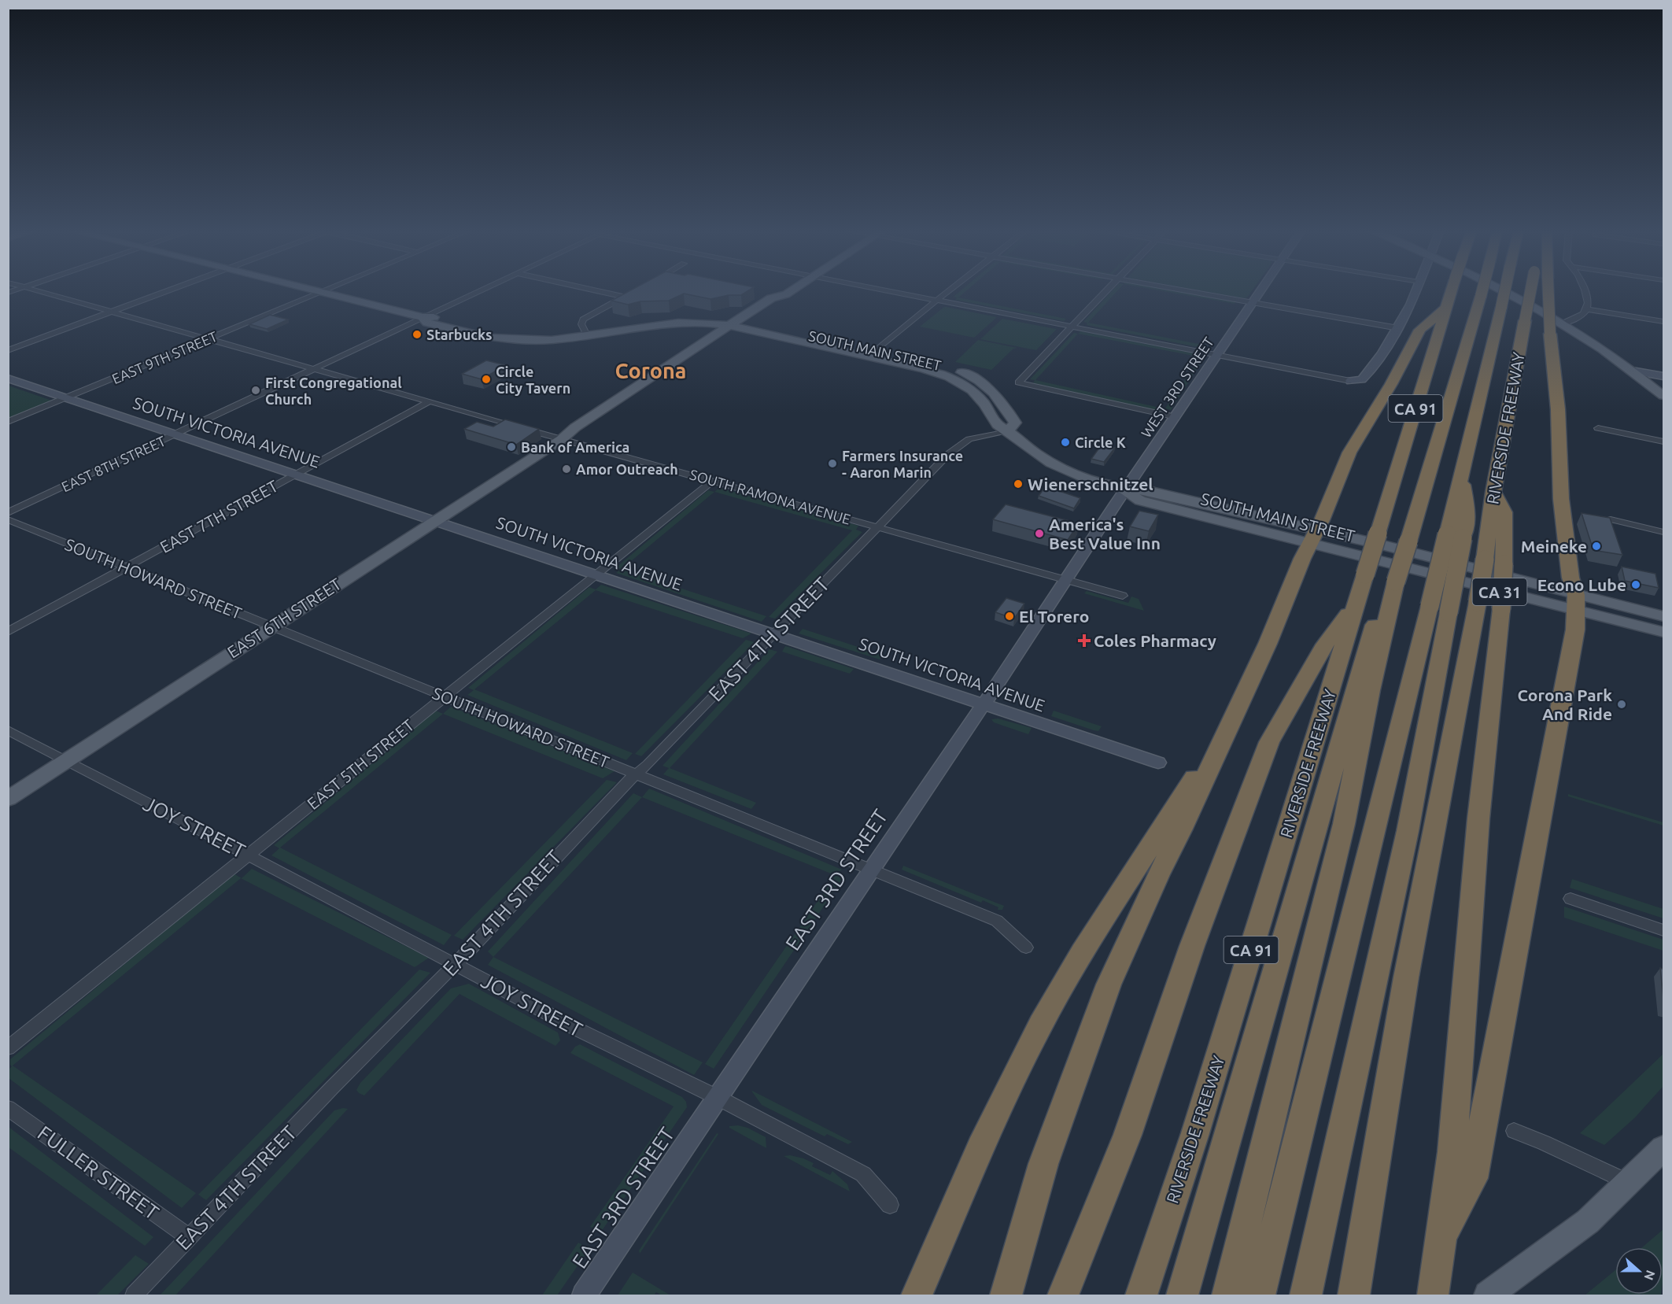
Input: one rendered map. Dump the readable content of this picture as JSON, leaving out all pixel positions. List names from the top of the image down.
{
  "streets": {
    "highway": ["CA 91", "RIVERSIDE FREEWAY"],
    "main road": ["SOUTH MAIN STREET", "CA 31", "EAST 6TH STREET"],
    "street": [
      "EAST 9TH STREET",
      "WEST 3RD STREET",
      "SOUTH VICTORIA AVENUE",
      "EAST 8TH STREET",
      "SOUTH RAMONA AVENUE",
      "EAST 7TH STREET",
      "SOUTH HOWARD STREET",
      "EAST 4TH STREET",
      "EAST 5TH STREET",
      "JOY STREET",
      "EAST 3RD STREET",
      "FULLER STREET"
    ]
  },
  "crossings": [
    ["SOUTH MAIN STREET", "EAST 9TH STREET"],
    ["SOUTH MAIN STREET", "WEST 3RD STREET"],
    ["SOUTH MAIN STREET", "EAST 8TH STREET"],
    ["SOUTH MAIN STREET", "EAST 6TH STREET"],
    ["SOUTH MAIN STREET", "EAST 4TH STREET"],
    ["SOUTH MAIN STREET", "EAST 3RD STREET"],
    ["EAST 9TH STREET", "SOUTH VICTORIA AVENUE"],
    ["EAST 9TH STREET", "SOUTH RAMONA AVENUE"],
    ["WEST 3RD STREET", "EAST 3RD STREET"],
    ["SOUTH VICTORIA AVENUE", "EAST 8TH STREET"],
    ["SOUTH VICTORIA AVENUE", "EAST 7TH STREET"],
    ["SOUTH VICTORIA AVENUE", "EAST 6TH STREET"],
    ["SOUTH VICTORIA AVENUE", "EAST 4TH STREET"],
    ["SOUTH VICTORIA AVENUE", "EAST 5TH STREET"],
    ["SOUTH VICTORIA AVENUE", "EAST 3RD STREET"],
    ["EAST 8TH STREET", "SOUTH RAMONA AVENUE"],
    ["SOUTH RAMONA AVENUE", "EAST 7TH STREET"],
    ["SOUTH RAMONA AVENUE", "EAST 6TH STREET"],
    ["SOUTH RAMONA AVENUE", "EAST 4TH STREET"],
    ["SOUTH RAMONA AVENUE", "EAST 5TH STREET"],
    ["SOUTH RAMONA AVENUE", "EAST 3RD STREET"],
    ["EAST 7TH STREET", "SOUTH HOWARD STREET"],
    ["SOUTH HOWARD STREET", "EAST 6TH STREET"],
    ["SOUTH HOWARD STREET", "EAST 4TH STREET"],
    ["SOUTH HOWARD STREET", "EAST 5TH STREET"],
    ["SOUTH HOWARD STREET", "EAST 3RD STREET"],
    ["EAST 6TH STREET", "JOY STREET"],
    ["EAST 4TH STREET", "JOY STREET"],
    ["EAST 4TH STREET", "FULLER STREET"],
    ["EAST 5TH STREET", "JOY STREET"],
    ["JOY STREET", "EAST 3RD STREET"]
  ],
  "districts": ["Corona"],
  "places": {
    "other": [
      "Starbucks",
      "Circle City Tavern",
      "First Congregational Church",
      "Circle K",
      "Bank of America",
      "Farmers Insurance - Aaron Marin",
      "Amor Outreach",
      "Wienerschnitzel",
      "America's Best Value Inn",
      "Meineke",
      "Econo Lube",
      "El Torero",
      "Corona Park And Ride"
    ],
    "health": ["Coles Pharmacy"]
  },
  "north": "right"
}
